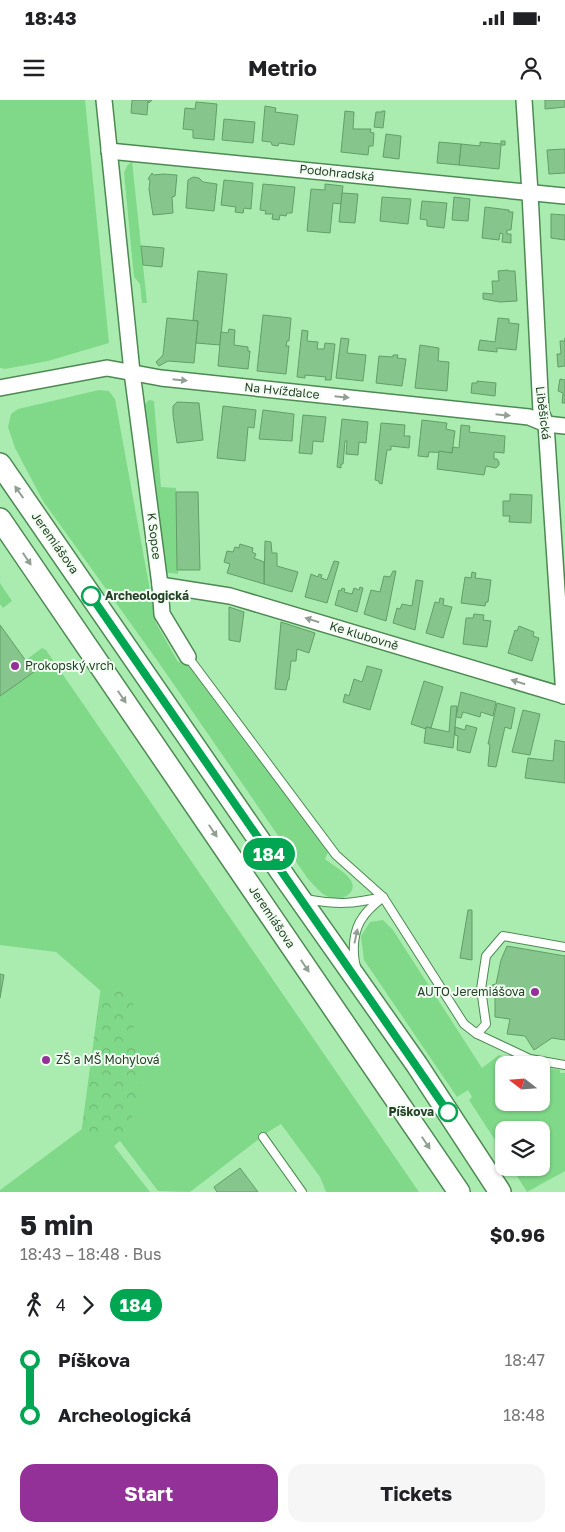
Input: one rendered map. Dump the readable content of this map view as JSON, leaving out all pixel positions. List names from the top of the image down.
{
  "streets": {
    "main road": ["Jeremiášova"],
    "street": [
      "Podohradská",
      "Na Hvížďalce",
      "Liběšická",
      "K Sopce",
      "Ke klubovně"
    ]
  },
  "crossings": [
    ["Podohradská", "Liběšická"],
    ["Podohradská", "K Sopce"],
    ["Na Hvížďalce", "Liběšická"],
    ["Na Hvížďalce", "K Sopce"],
    ["Liběšická", "Ke klubovně"],
    ["K Sopce", "Ke klubovně"]
  ],
  "one_way": ["Na Hvížďalce", "Ke klubovně"],
  "places": [
    "Archeologická",
    "Prokopský vrch",
    "AUTO Jeremiášova",
    "ZŠ a MŠ Mohylová",
    "Píškova"
  ],
  "lines": ["bus line 184"],
  "north": "left",
  "page": {
    "status": "18:43",
    "header": "Metrio",
    "on_map": "184",
    "heading": ["5 min", "18:43 – 18:48 · Bus", "$0.96"],
    "legs": ["4", "184"],
    "list": [
      {
        "name": "Píškova",
        "value": "18:47"
      },
      {
        "name": "Archeologická",
        "value": "18:48"
      }
    ],
    "buttons": ["Start", "Tickets"]
  }
}
